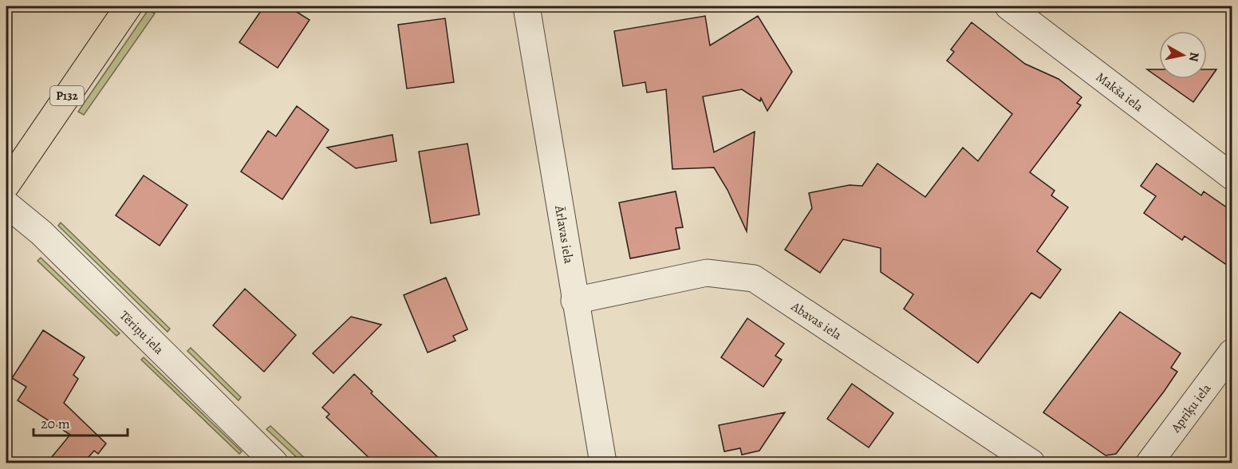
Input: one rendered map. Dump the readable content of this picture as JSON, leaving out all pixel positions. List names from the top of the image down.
{
  "streets": {
    "main road": ["P132"],
    "street": [
      "Makša iela",
      "Ārlavas iela",
      "Abavas iela",
      "Tēriņu iela",
      "Apriķu iela"
    ]
  },
  "crossings": [
    ["Ārlavas iela", "Abavas iela"]
  ],
  "scale_bar": "20 m",
  "north": "right"
}
